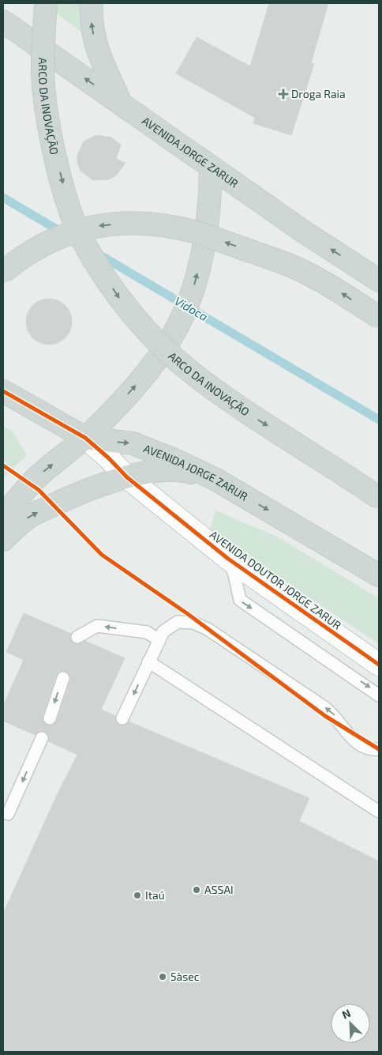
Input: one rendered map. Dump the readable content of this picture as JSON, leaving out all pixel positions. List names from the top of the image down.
{
  "streets": {
    "main road": ["ARCO DA INOVAÇÃO", "AVENIDA JORGE ZARUR"],
    "street": ["AVENIDA DOUTOR JORGE ZARUR"]
  },
  "crossings": [
    ["AVENIDA JORGE ZARUR", "AVENIDA DOUTOR JORGE ZARUR"]
  ],
  "one_way": ["ARCO DA INOVAÇÃO"],
  "water": ["Vidoca"],
  "places": {
    "health": ["Droga Raia"],
    "other": ["ASSAI", "Itaú", "5àsec"]
  },
  "north": "top left"
}
